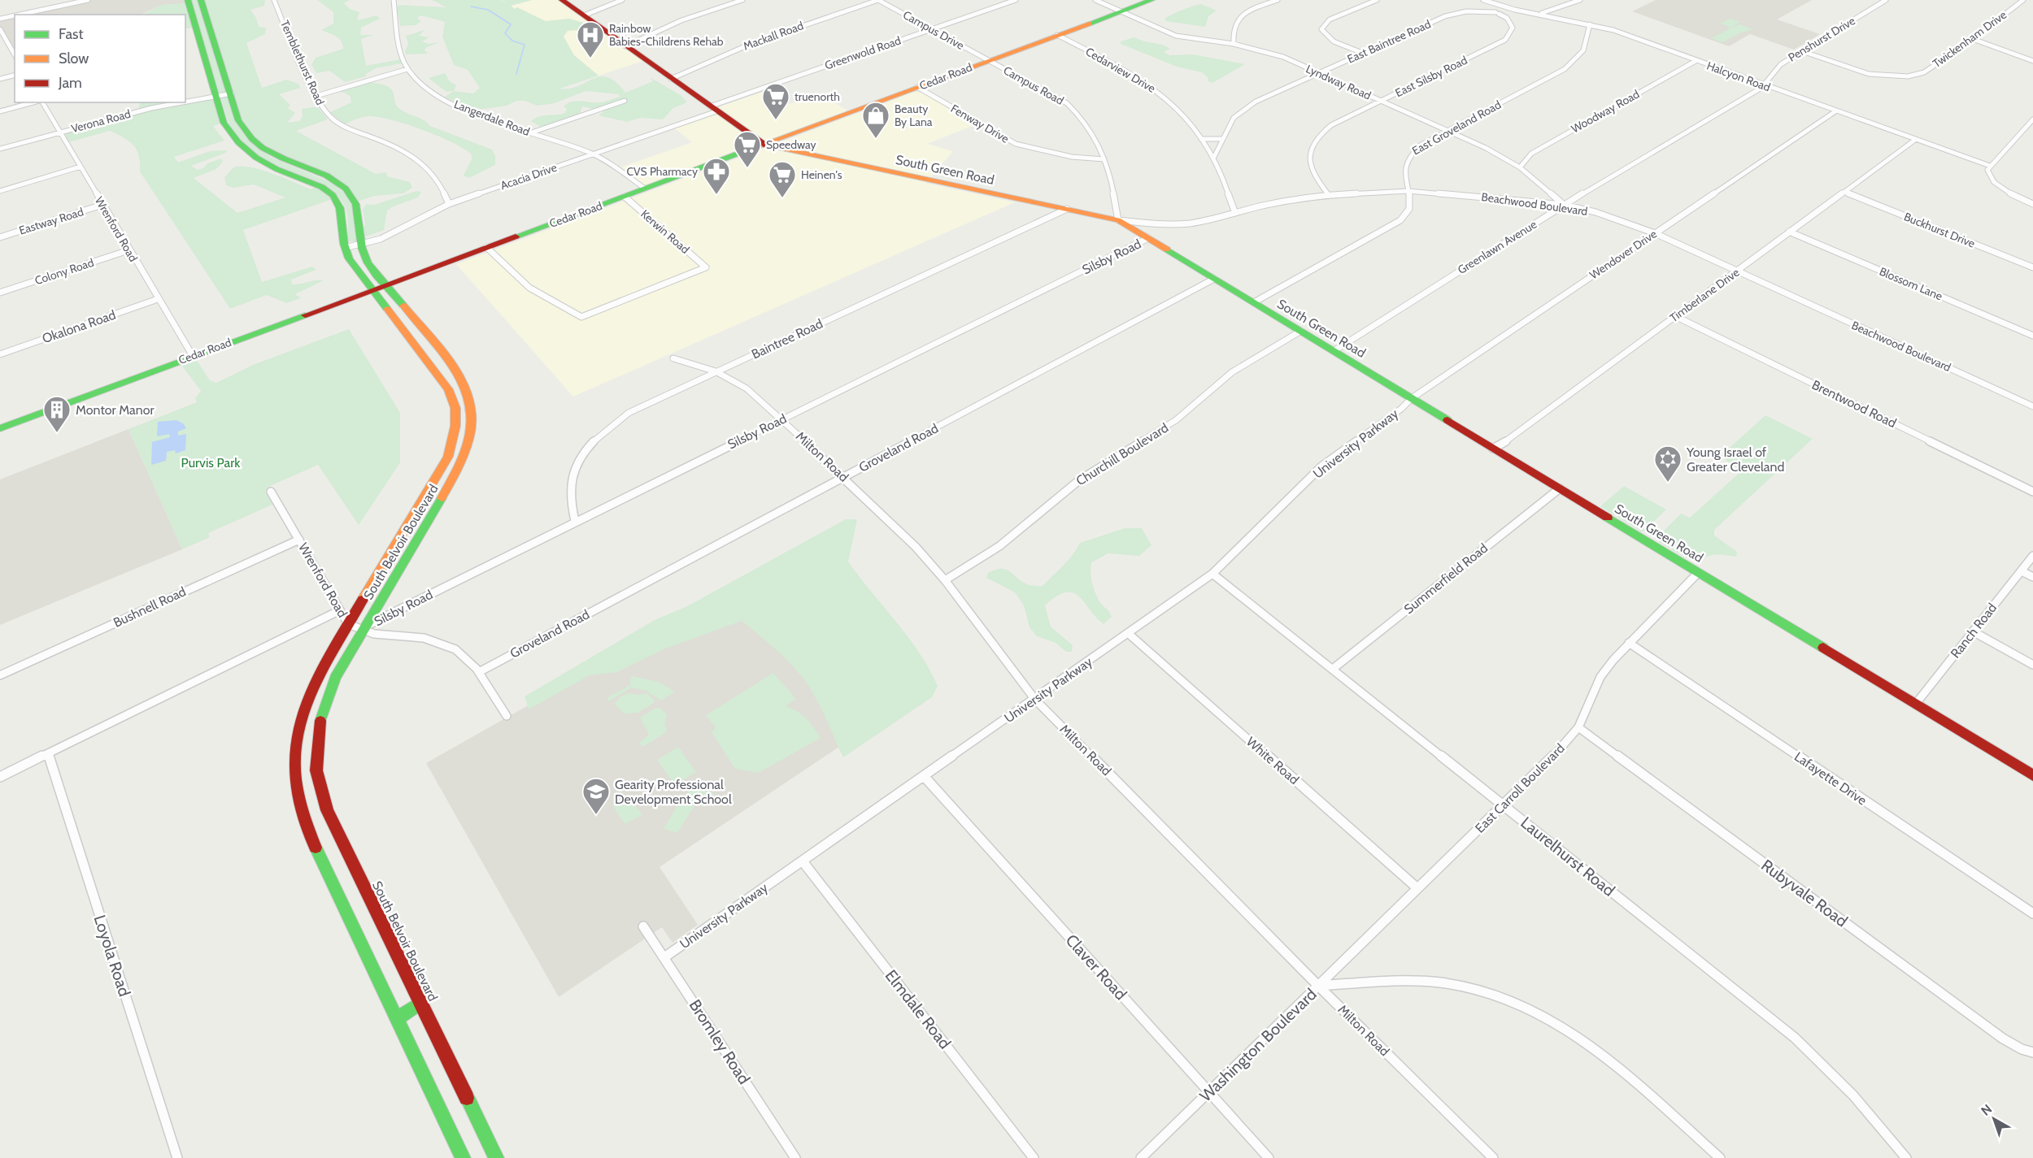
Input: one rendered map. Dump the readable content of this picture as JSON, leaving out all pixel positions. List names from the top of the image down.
{
  "streets": {
    "street": [
      "Campus Drive",
      "Mackall Road",
      "Penshurst Drive",
      "Twickenham Drive",
      "East Baintree Road",
      "Greenwold Road",
      "Temblethurst Road",
      "Cedarview Drive",
      "Cedar Road",
      "East Silsby Road",
      "Halcyon Road",
      "Lyndway Road",
      "Campus Road",
      "Woodway Road",
      "Langerdale Road",
      "Verona Road",
      "Fenway Drive",
      "East Groveland Road",
      "South Green Road",
      "Acacia Drive",
      "Beachwood Boulevard",
      "Eastway Road",
      "Wrenford Road",
      "Buckhurst Drive",
      "Kerwin Road",
      "Greenlawn Avenue",
      "Wendover Drive",
      "Silsby Road",
      "Colony Road",
      "Blossom Lane",
      "Timberlane Drive",
      "Okalona Road",
      "Baintree Road",
      "Brentwood Road",
      "University Parkway",
      "Groveland Road",
      "Churchill Boulevard",
      "Milton Road",
      "South Belvoir Boulevard",
      "Summerfield Road",
      "Bushnell Road",
      "Ranch Road",
      "White Road",
      "Lafayette Drive",
      "East Carroll Boulevard",
      "Laurelhurst Road",
      "Rubyvale Road",
      "Loyola Road",
      "Claver Road",
      "Elmdale Road",
      "Bromley Road",
      "Washington Boulevard"
    ]
  },
  "crossings": [
    ["Campus Drive", "Mackall Road"],
    ["Campus Drive", "Greenwold Road"],
    ["Campus Drive", "Cedar Road"],
    ["Campus Drive", "Campus Road"],
    ["Mackall Road", "South Green Road"],
    ["Penshurst Drive", "Twickenham Drive"],
    ["Penshurst Drive", "Halcyon Road"],
    ["Penshurst Drive", "Greenlawn Avenue"],
    ["East Baintree Road", "Cedarview Drive"],
    ["East Baintree Road", "Halcyon Road"],
    ["East Baintree Road", "Lyndway Road"],
    ["Greenwold Road", "South Green Road"],
    ["Greenwold Road", "Acacia Drive"],
    ["Temblethurst Road", "Acacia Drive"],
    ["Cedarview Drive", "Cedar Road"],
    ["Cedarview Drive", "Beachwood Boulevard"],
    ["Cedar Road", "Lyndway Road"],
    ["Cedar Road", "Campus Road"],
    ["Cedar Road", "Langerdale Road"],
    ["Cedar Road", "Fenway Drive"],
    ["Cedar Road", "South Green Road"],
    ["Cedar Road", "Wrenford Road"],
    ["Cedar Road", "Kerwin Road"],
    ["Cedar Road", "South Belvoir Boulevard"],
    ["East Silsby Road", "Lyndway Road"],
    ["East Silsby Road", "Beachwood Boulevard"],
    ["Halcyon Road", "Woodway Road"],
    ["Halcyon Road", "East Groveland Road"],
    ["Halcyon Road", "Greenlawn Avenue"],
    ["Halcyon Road", "Wendover Drive"],
    ["Halcyon Road", "Timberlane Drive"],
    ["Lyndway Road", "Woodway Road"],
    ["Lyndway Road", "East Groveland Road"],
    ["Lyndway Road", "Beachwood Boulevard"],
    ["Lyndway Road", "Greenlawn Avenue"],
    ["Campus Road", "Fenway Drive"],
    ["Campus Road", "South Green Road"],
    ["Campus Road", "Beachwood Boulevard"],
    ["Langerdale Road", "Acacia Drive"],
    ["Verona Road", "Wrenford Road"],
    ["Verona Road", "South Belvoir Boulevard"],
    ["East Groveland Road", "South Green Road"],
    ["East Groveland Road", "Beachwood Boulevard"],
    ["South Green Road", "Acacia Drive"],
    ["South Green Road", "Beachwood Boulevard"],
    ["South Green Road", "Greenlawn Avenue"],
    ["South Green Road", "Wendover Drive"],
    ["South Green Road", "Silsby Road"],
    ["South Green Road", "Timberlane Drive"],
    ["South Green Road", "Baintree Road"],
    ["South Green Road", "University Parkway"],
    ["South Green Road", "Groveland Road"],
    ["South Green Road", "Churchill Boulevard"],
    ["South Green Road", "Summerfield Road"],
    ["South Green Road", "Ranch Road"],
    ["South Green Road", "East Carroll Boulevard"],
    ["Acacia Drive", "South Belvoir Boulevard"],
    ["Beachwood Boulevard", "Greenlawn Avenue"],
    ["Beachwood Boulevard", "Wendover Drive"],
    ["Beachwood Boulevard", "Timberlane Drive"],
    ["Eastway Road", "Wrenford Road"],
    ["Wrenford Road", "Silsby Road"],
    ["Wrenford Road", "Colony Road"],
    ["Wrenford Road", "Okalona Road"],
    ["Wrenford Road", "Groveland Road"],
    ["Wrenford Road", "South Belvoir Boulevard"],
    ["Wrenford Road", "Bushnell Road"],
    ["Buckhurst Drive", "Timberlane Drive"],
    ["Wendover Drive", "University Parkway"],
    ["Silsby Road", "Baintree Road"],
    ["Silsby Road", "Milton Road"],
    ["Silsby Road", "South Belvoir Boulevard"],
    ["Blossom Lane", "Timberlane Drive"],
    ["Timberlane Drive", "Brentwood Road"],
    ["Baintree Road", "Milton Road"],
    ["University Parkway", "Milton Road"],
    ["University Parkway", "White Road"],
    ["University Parkway", "Laurelhurst Road"],
    ["University Parkway", "Claver Road"],
    ["University Parkway", "Elmdale Road"],
    ["University Parkway", "Bromley Road"],
    ["Groveland Road", "Milton Road"],
    ["Churchill Boulevard", "Milton Road"],
    ["Milton Road", "East Carroll Boulevard"],
    ["Milton Road", "Washington Boulevard"],
    ["Summerfield Road", "Laurelhurst Road"],
    ["White Road", "East Carroll Boulevard"],
    ["Lafayette Drive", "East Carroll Boulevard"],
    ["East Carroll Boulevard", "Laurelhurst Road"],
    ["East Carroll Boulevard", "Rubyvale Road"],
    ["East Carroll Boulevard", "Washington Boulevard"],
    ["Claver Road", "Washington Boulevard"]
  ],
  "parks": ["Purvis Park"],
  "places": {
    "hospital": ["Rainbow Babies-Childrens Rehab"],
    "supermarket": ["truenorth", "Speedway", "Heinen's"],
    "shop": ["Beauty By Lana"],
    "pharmacy": ["CVS Pharmacy"],
    "building": ["Montor Manor"],
    "synagogue": ["Young Israel of Greater Cleveland"],
    "school or university": ["Gearity Professional Development School"]
  },
  "legend": ["Fast", "Slow", "Jam"],
  "north": "top left"
}
